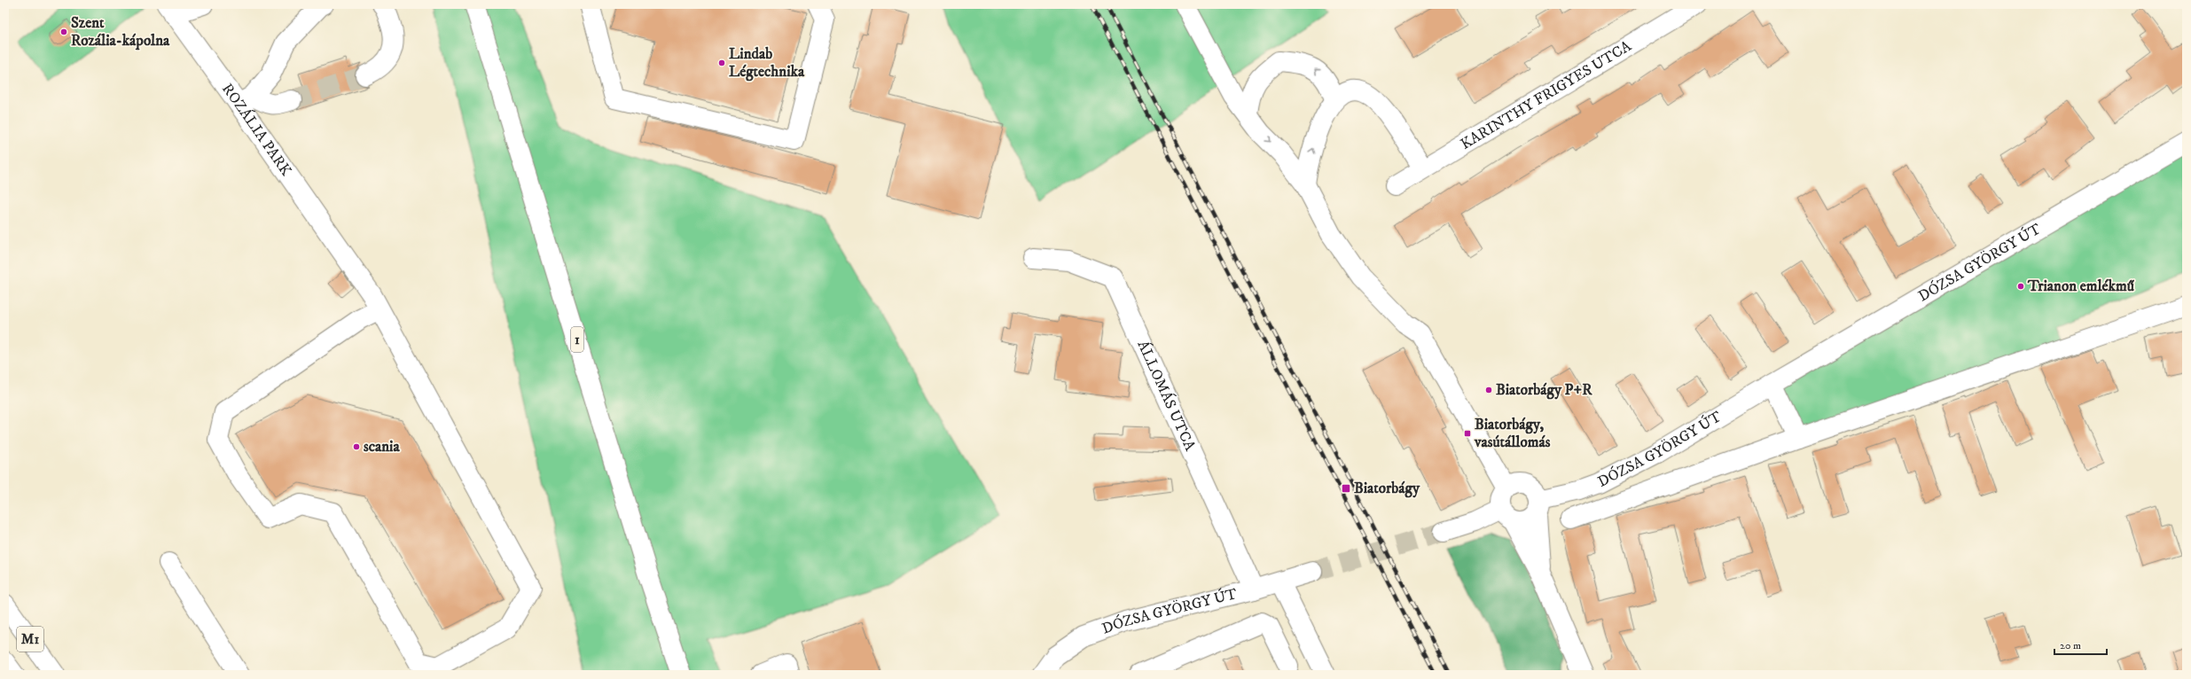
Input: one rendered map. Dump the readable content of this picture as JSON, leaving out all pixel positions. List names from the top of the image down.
{
  "streets": {
    "main road": [
      "KARINTHY FRIGYES UTCA",
      "ROZÁLIA PARK",
      "DÓZSA GYÖRGY ÚT",
      "1",
      "ÁLLOMÁS UTCA",
      "M1"
    ]
  },
  "crossings": [
    ["DÓZSA GYÖRGY ÚT", "ÁLLOMÁS UTCA"]
  ],
  "places": {
    "other": [
      "Szent Rozália-kápolna",
      "Lindab Légtechnika",
      "Trianon emlékmű",
      "Biatorbágy P+R",
      "scania"
    ],
    "transit": ["Biatorbágy, vasútállomás", "Biatorbágy"]
  },
  "scale_bar": "20 m"
}
